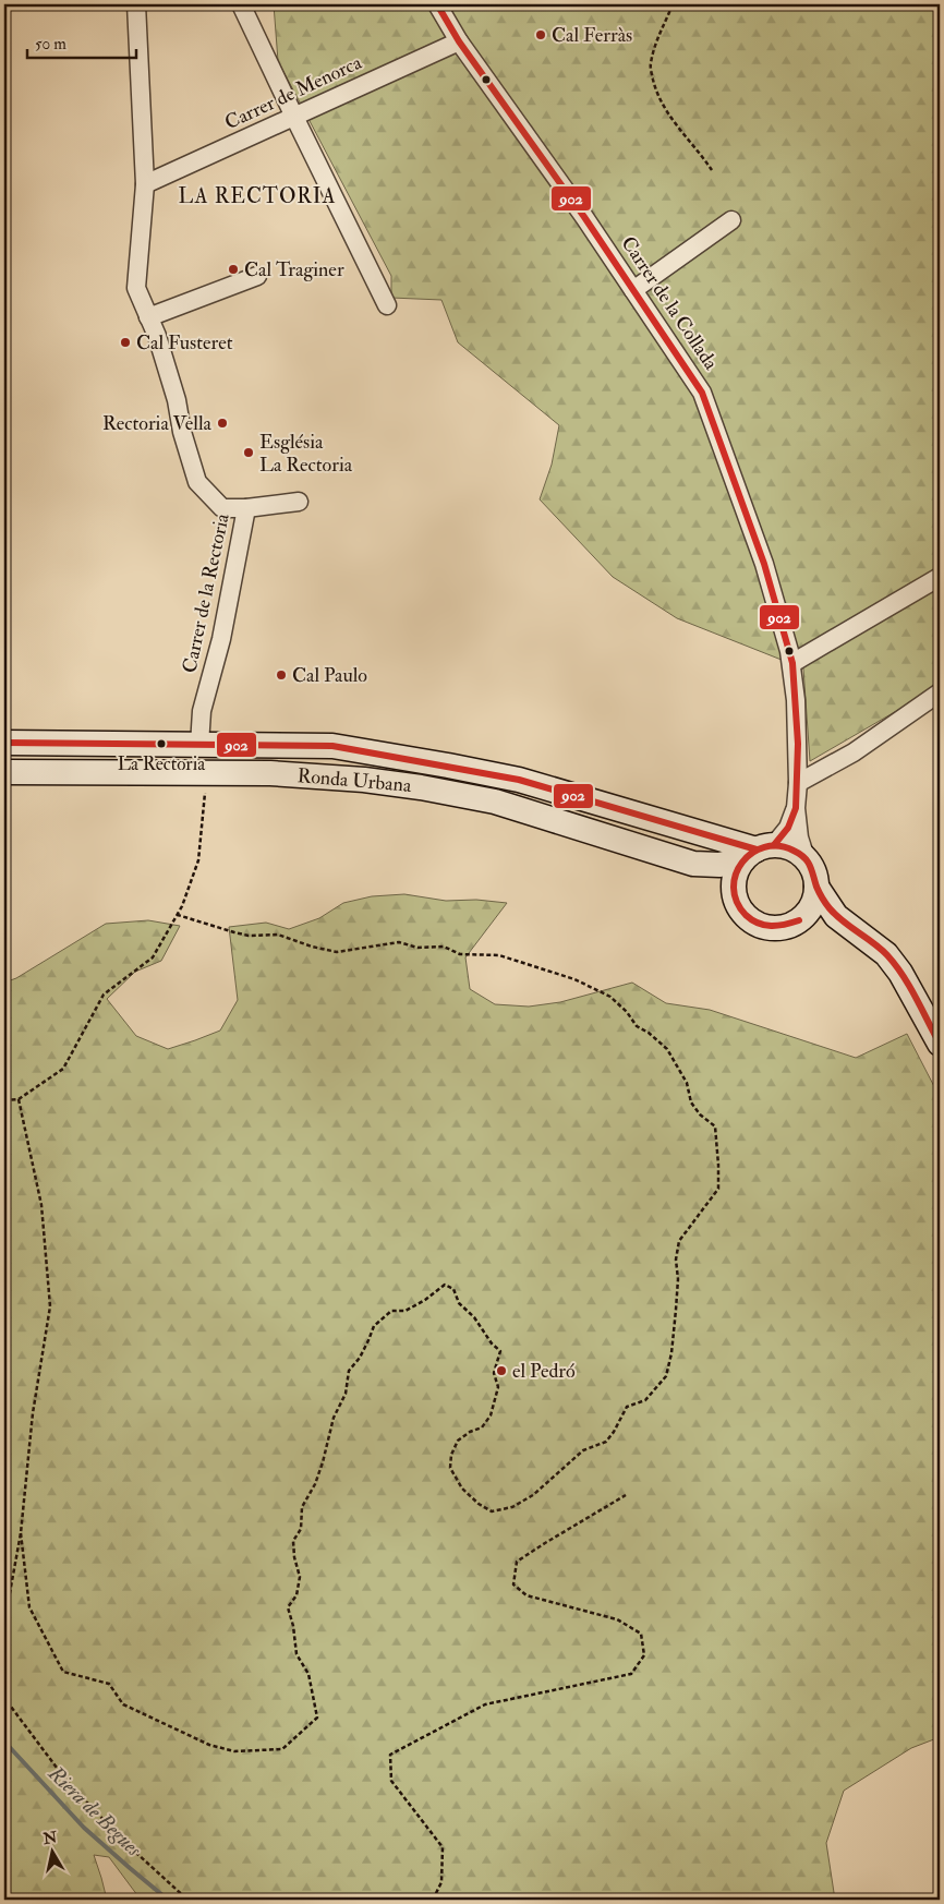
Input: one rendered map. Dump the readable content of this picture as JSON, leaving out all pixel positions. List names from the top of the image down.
{
  "streets": {
    "main road": ["Ronda Urbana"],
    "street": ["Carrer de Menorca", "Carrer de la Collada", "Carrer de la Rectoria"]
  },
  "crossings": [
    ["Carrer de Menorca", "Carrer de la Collada"],
    ["Carrer de Menorca", "Carrer de la Rectoria"]
  ],
  "districts": ["LA RECTORIA"],
  "water": ["Riera de Begues"],
  "places": [
    "Cal Ferràs",
    "Cal Traginer",
    "Cal Fusteret",
    "Rectoria Vella",
    "Església La Rectoria",
    "Cal Paulo",
    "La Rectoria",
    "el Pedró"
  ],
  "lines": ["transit line 902"],
  "scale_bar": "50 m",
  "north": "top"
}
